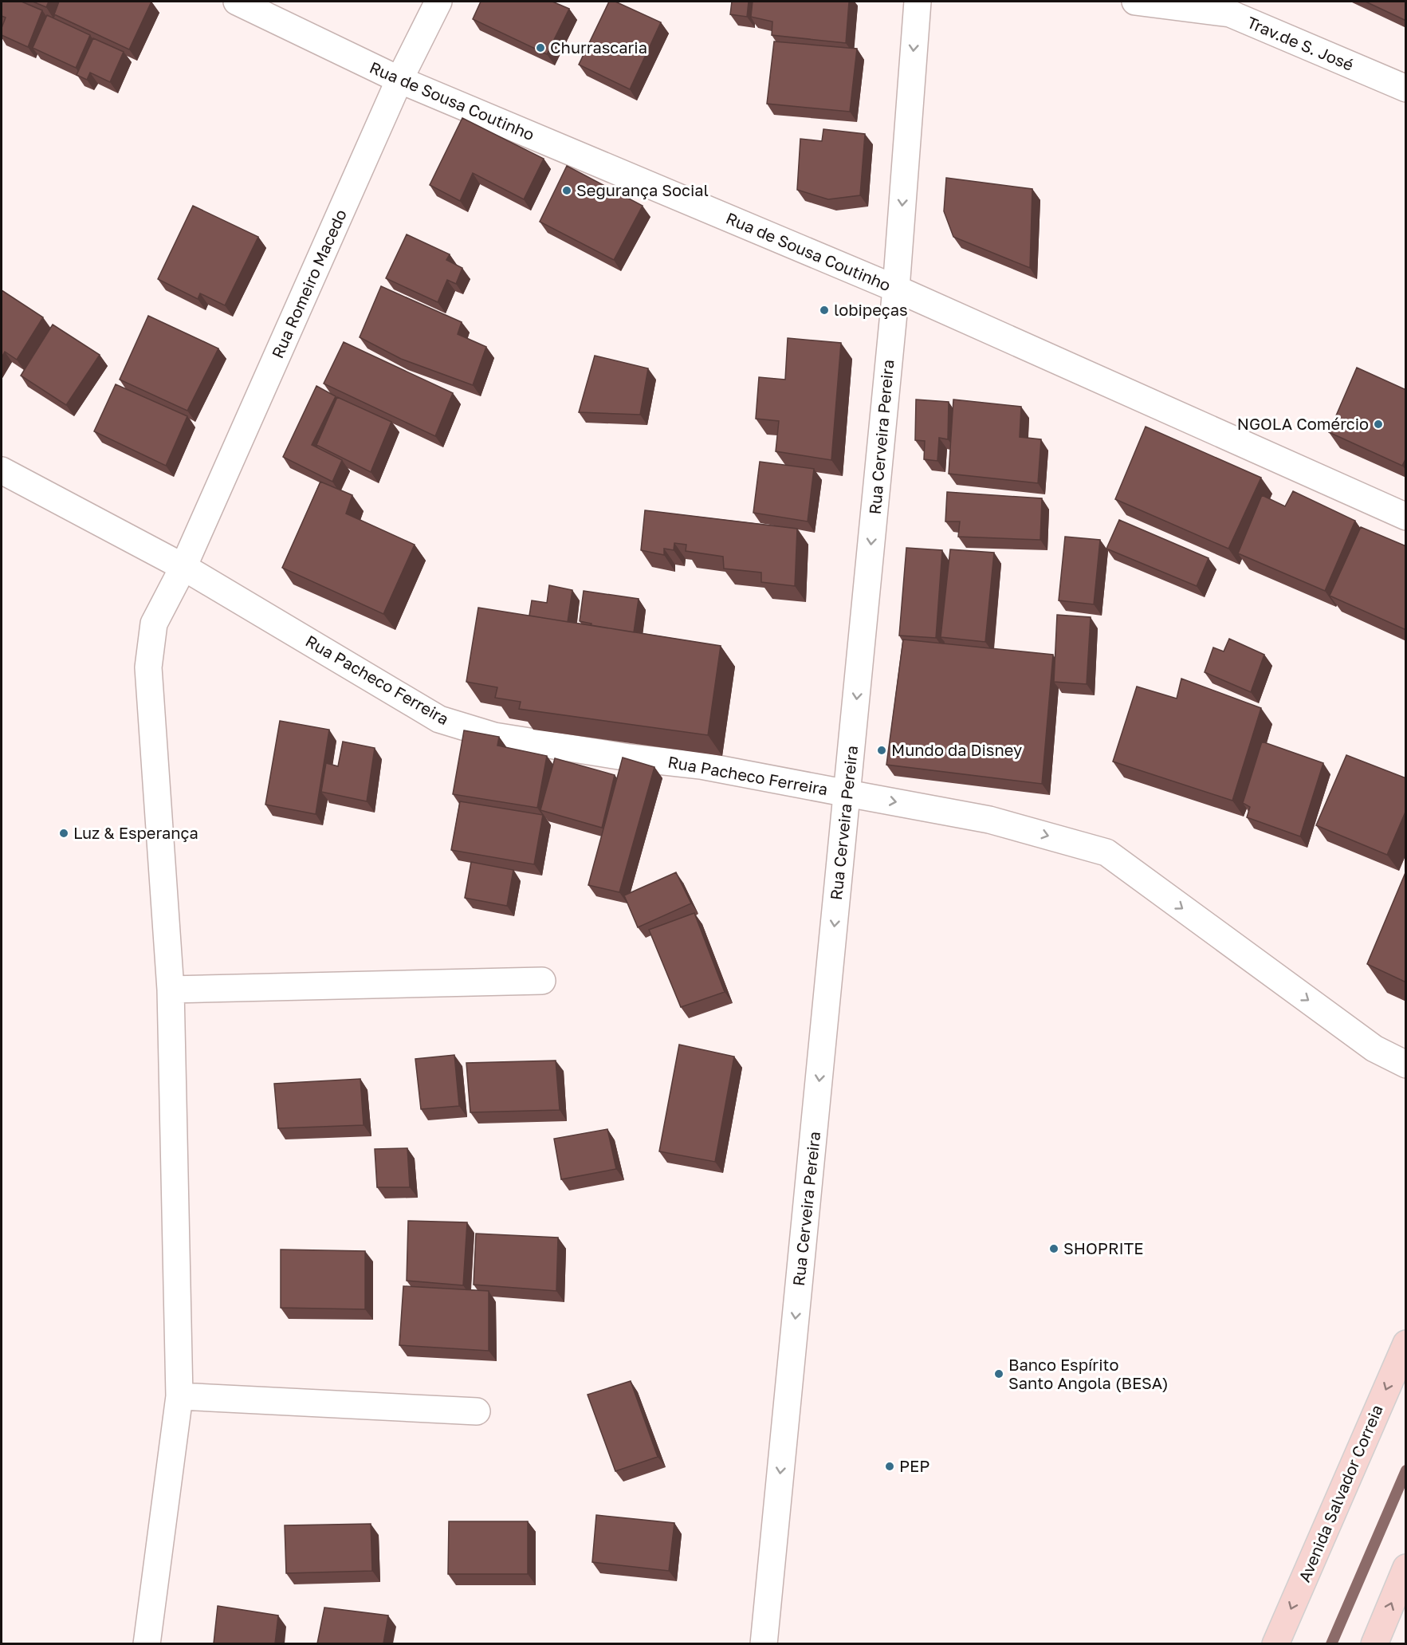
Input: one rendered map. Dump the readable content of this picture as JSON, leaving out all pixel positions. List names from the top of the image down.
{
  "streets": {
    "main road": ["Avenida Salvador Correia"],
    "street": [
      "Trav.de S. José",
      "Rua de Sousa Coutinho",
      "Rua Romeiro Macedo",
      "Rua Cerveira Pereira",
      "Rua Pacheco Ferreira"
    ]
  },
  "crossings": [
    ["Rua de Sousa Coutinho", "Rua Romeiro Macedo"],
    ["Rua de Sousa Coutinho", "Rua Cerveira Pereira"],
    ["Rua Romeiro Macedo", "Rua Pacheco Ferreira"],
    ["Rua Cerveira Pereira", "Rua Pacheco Ferreira"]
  ],
  "one_way": ["Rua Cerveira Pereira", "Rua Pacheco Ferreira", "Avenida Salvador Correia"],
  "places": [
    "Churrascaria",
    "Segurança Social",
    "lobipeças",
    "NGOLA Comércio",
    "Mundo da Disney",
    "Luz & Esperança",
    "SHOPRITE",
    "Banco Espírito Santo Angola (BESA)",
    "PEP"
  ]
}
